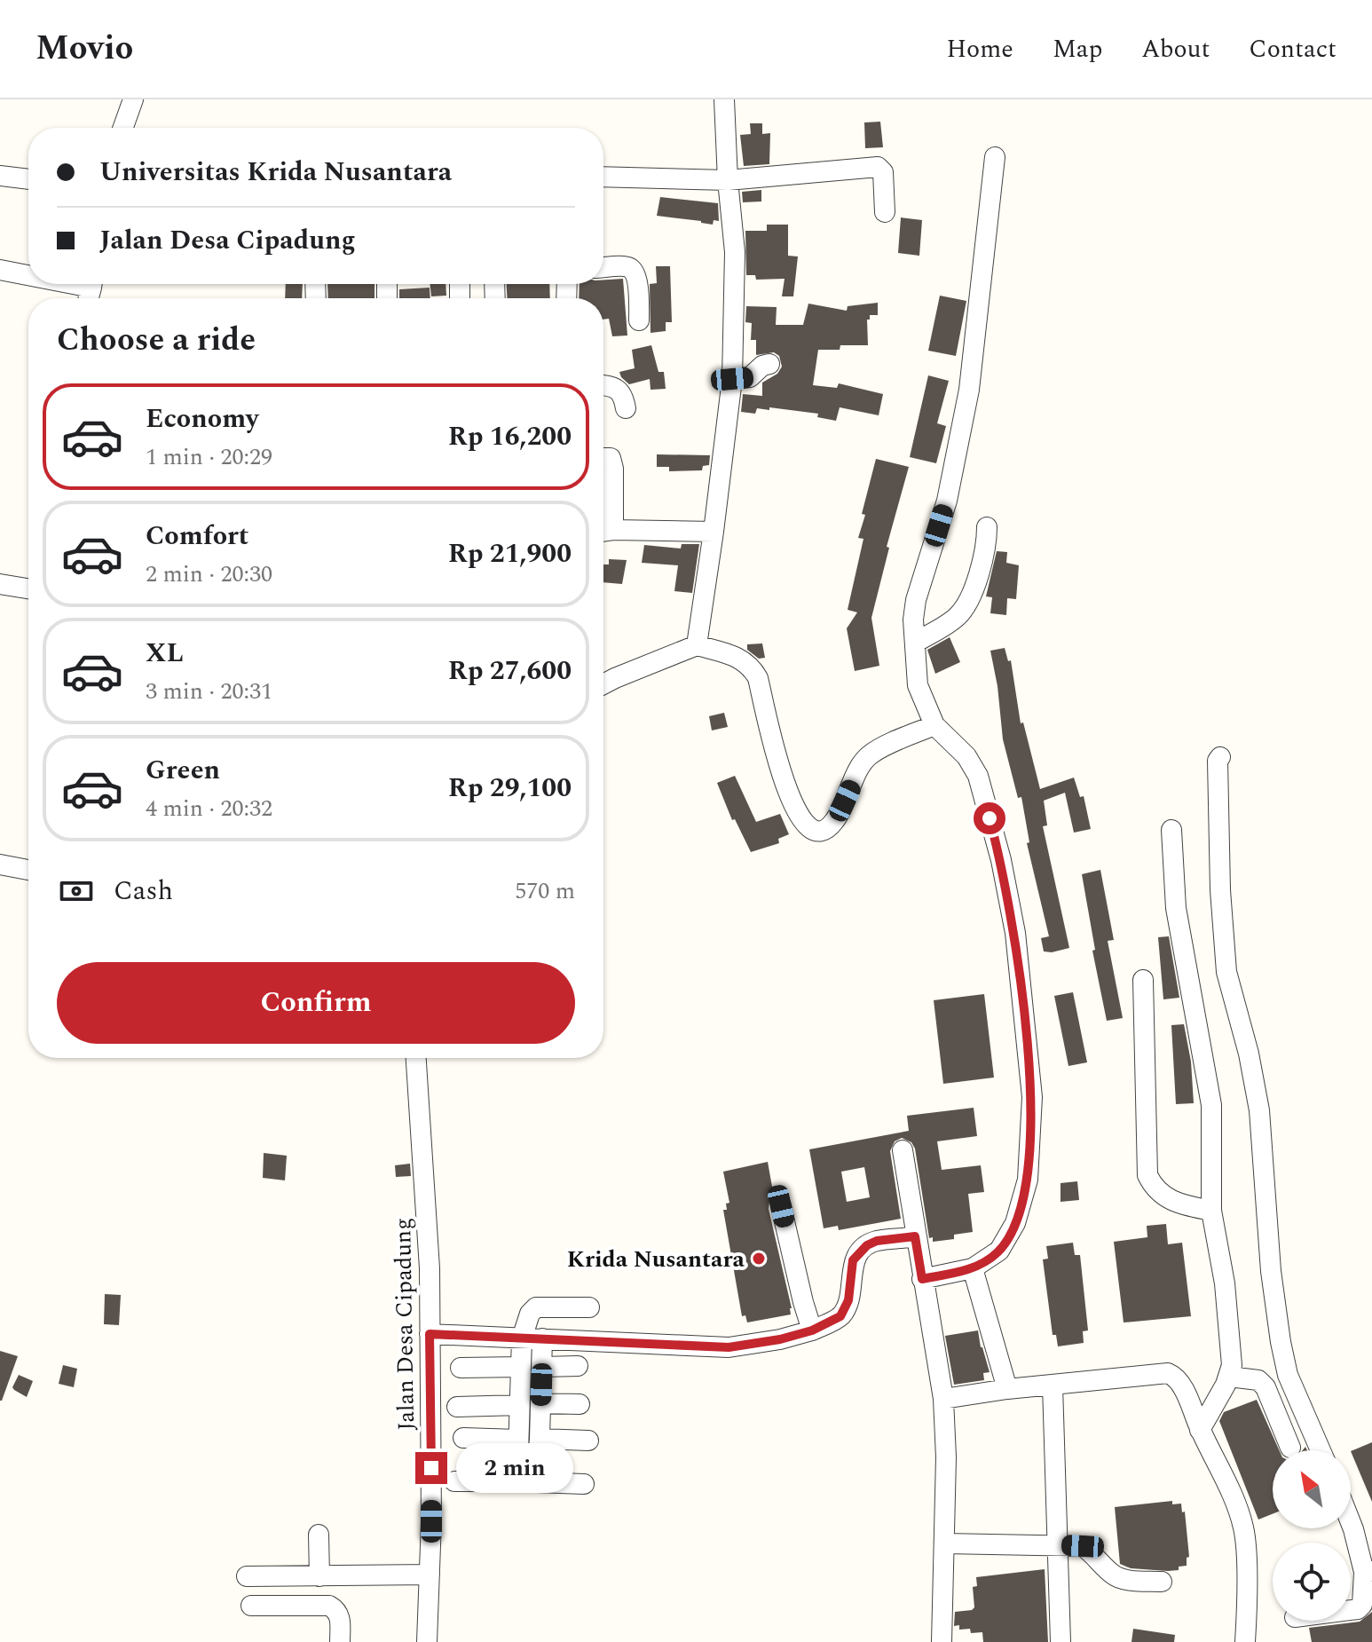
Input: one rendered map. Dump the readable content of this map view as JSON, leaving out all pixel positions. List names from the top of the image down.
{
  "streets": {
    "street": ["Jalan Desa Cipadung"]
  },
  "places": ["Krida Nusantara"],
  "north": "top left",
  "page": {
    "header": "Movio",
    "nav": [
      "Home",
      "Map",
      "About",
      "Contact"
    ],
    "banner": ["Universitas Krida Nusantara", "Jalan Desa Cipadung"],
    "heading": "Choose a ride",
    "list": [
      {
        "name": "Economy",
        "note": "1 min · 20:29",
        "value": "Rp 16,200"
      },
      {
        "name": "Comfort",
        "note": "2 min · 20:30",
        "value": "Rp 21,900"
      },
      {
        "name": "XL",
        "note": "3 min · 20:31",
        "value": "Rp 27,600"
      },
      {
        "name": "Green",
        "note": "4 min · 20:32",
        "value": "Rp 29,100"
      }
    ],
    "pay": ["Cash", "570 m"],
    "buttons": "Confirm",
    "bubble": "2 min"
  }
}
